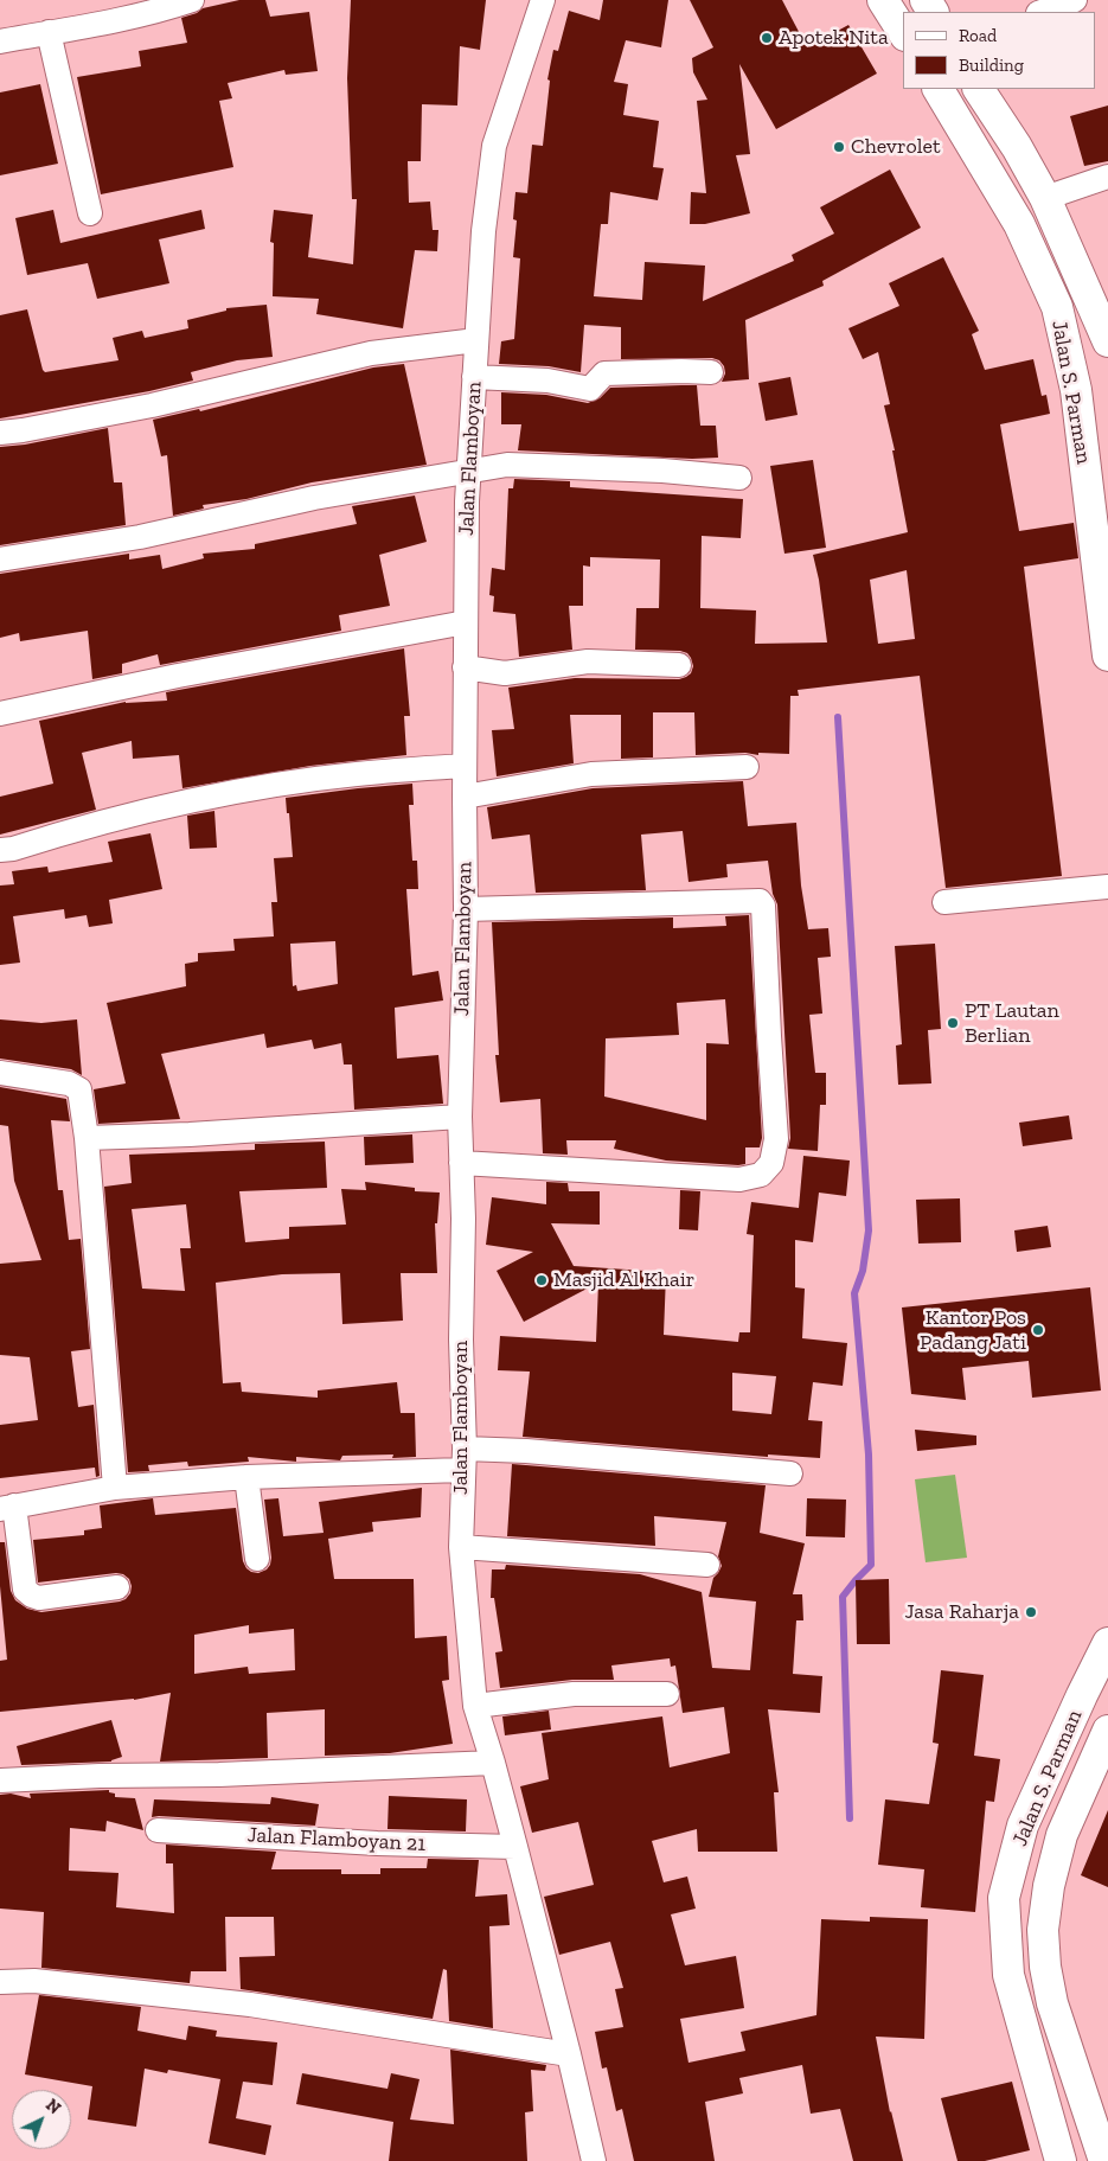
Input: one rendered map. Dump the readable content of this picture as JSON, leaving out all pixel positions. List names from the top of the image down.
{
  "streets": {
    "main road": ["Jalan S. Parman"],
    "street": ["Jalan Flamboyan", "Jalan Flamboyan 21"]
  },
  "crossings": [
    ["Jalan Flamboyan", "Jalan Flamboyan 21"]
  ],
  "places": [
    "Apotek Nita",
    "Chevrolet",
    "PT Lautan Berlian",
    "Masjid Al Khair",
    "Kantor Pos Padang Jati",
    "Jasa Raharja"
  ],
  "legend": ["Road", "Building"],
  "north": "top right"
}
